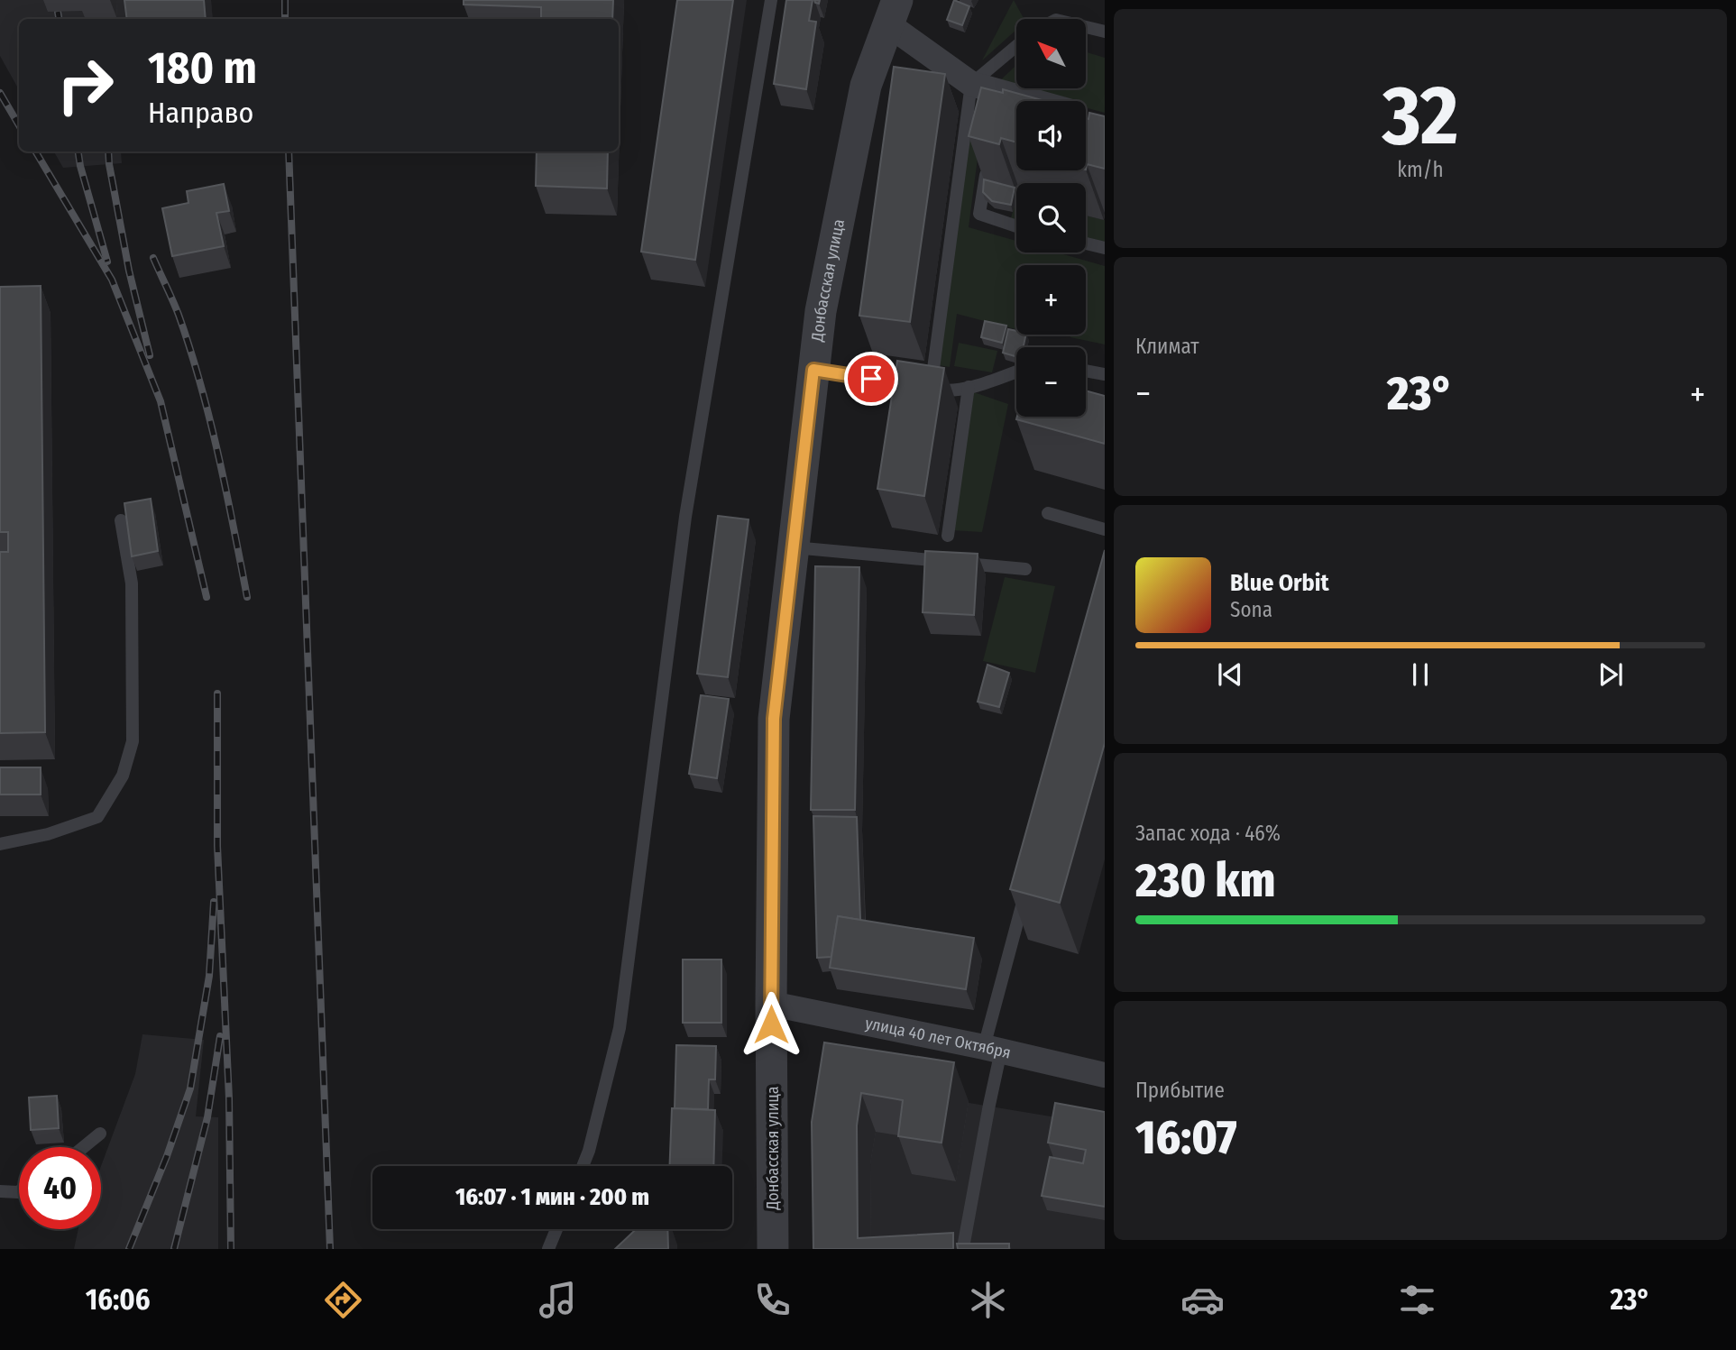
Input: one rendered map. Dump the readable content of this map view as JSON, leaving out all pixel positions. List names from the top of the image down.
{
  "streets": {
    "street": ["Донбасская улица", "улица 40 лет Октября"]
  },
  "crossings": [
    ["Донбасская улица", "улица 40 лет Октября"]
  ],
  "north": "top left",
  "page": {
    "tile": [
      ["32", "km/h"],
      "Климат",
      ["Запас хода · 46%", "230 km"],
      ["Прибытие", "16:07"]
    ],
    "map_buttons": ["+", "−"],
    "turn": ["180 m", "Направо"],
    "heat": ["−", "23°", "+"],
    "song": ["Blue Orbit", "Sona"],
    "limit": "40",
    "trip": "16:07 · 1 мин · 200 m",
    "tabs": ["16:06", "23°"]
  }
}
